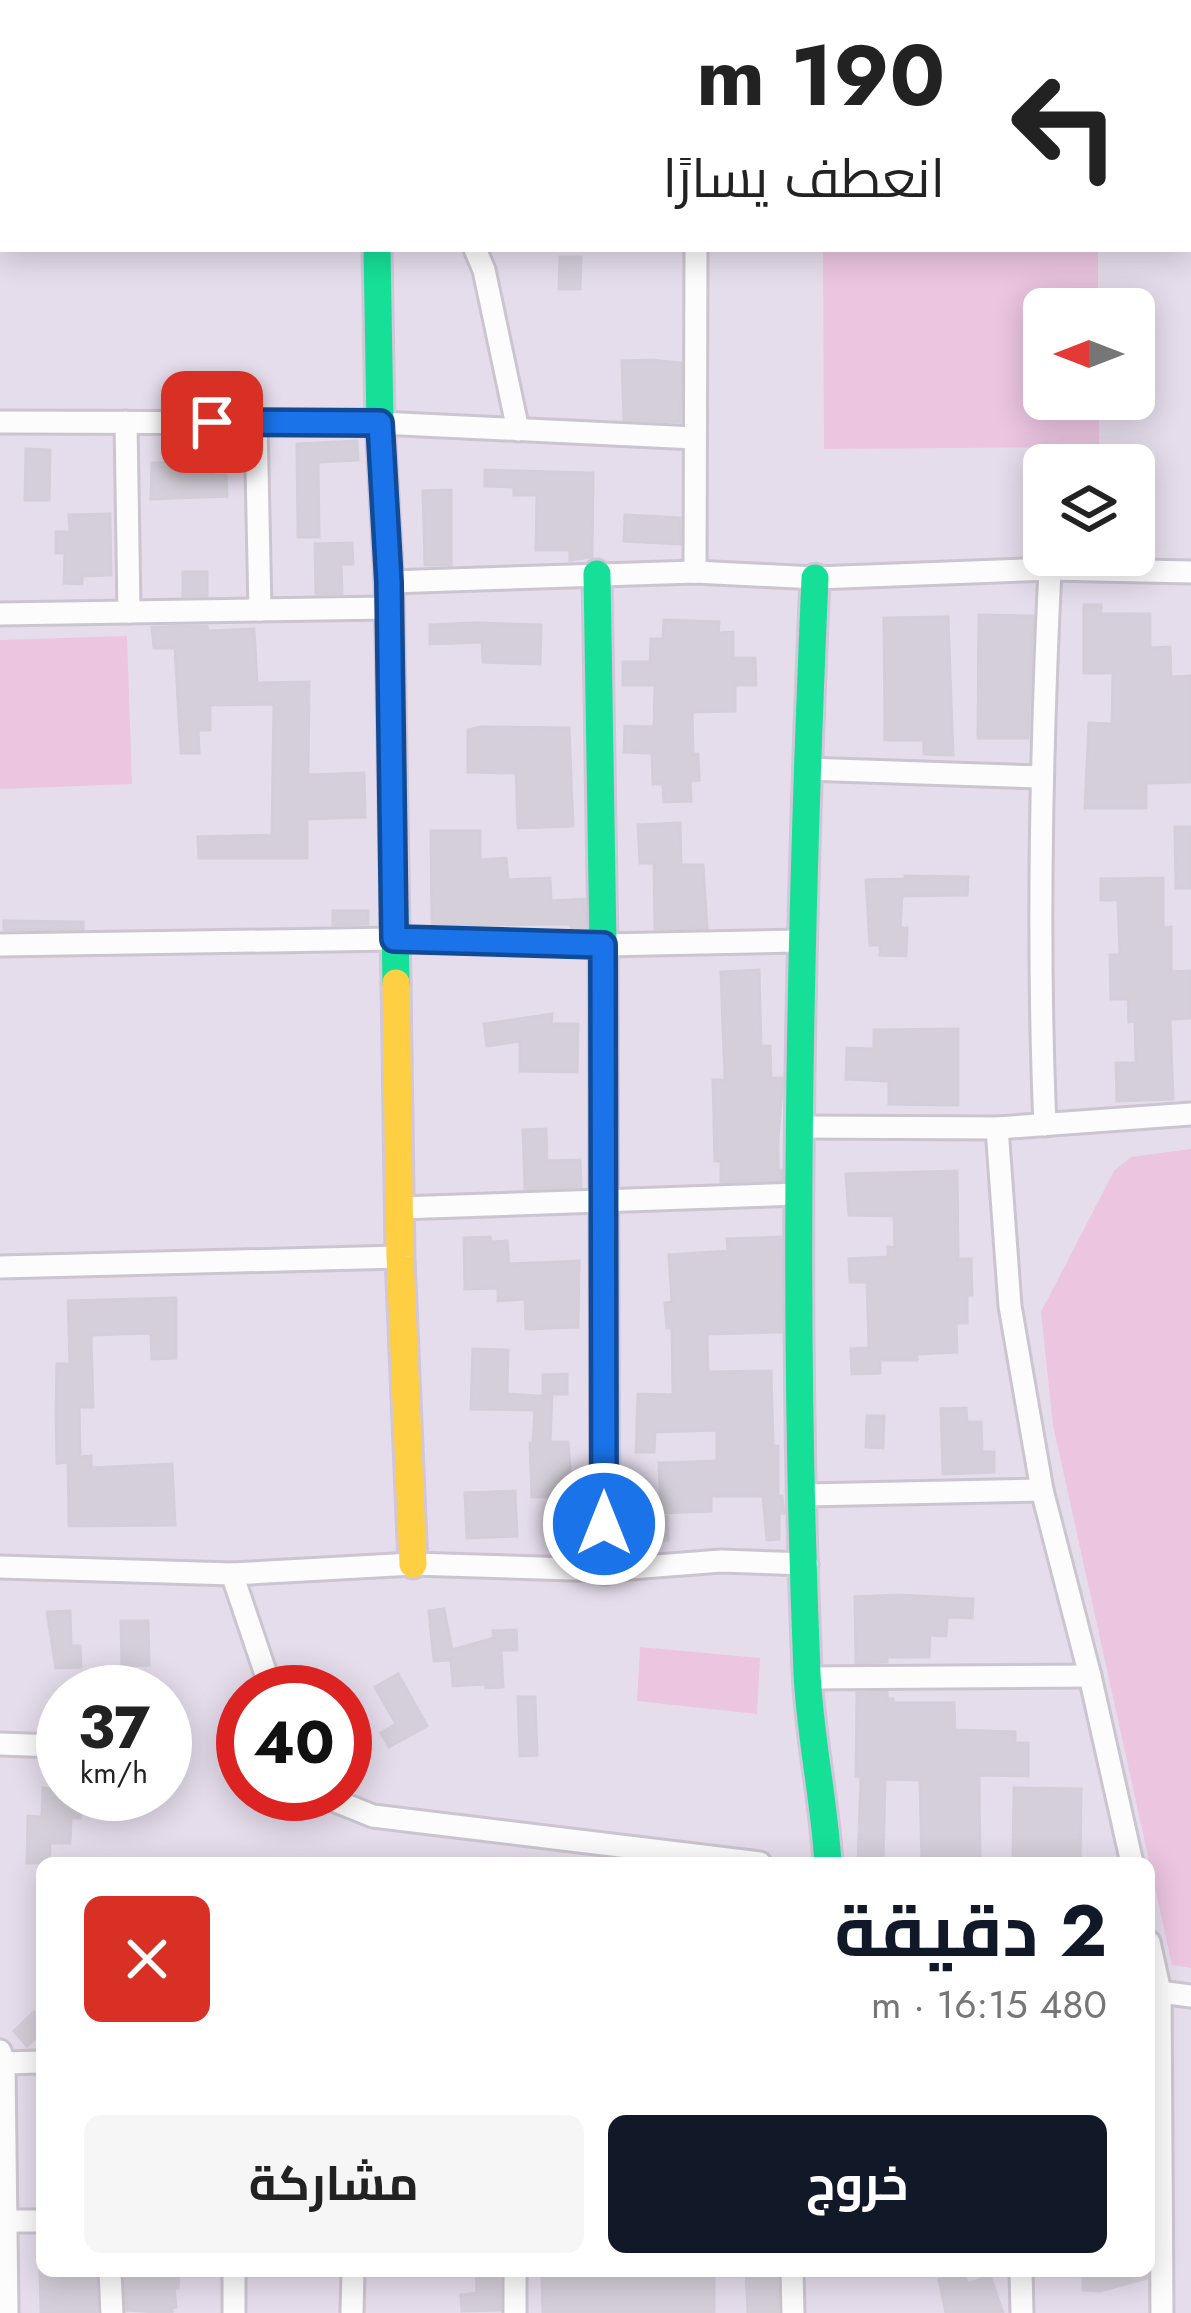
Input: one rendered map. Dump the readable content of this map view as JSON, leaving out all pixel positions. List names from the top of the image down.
{
  "north": "left",
  "page": {
    "turn": ["190 m", "انعطف يسارًا"],
    "speed": "37 km/h",
    "limit": "40",
    "heading": ["2 دقيقة", "480 m · 16:15"],
    "buttons": ["خروج", "مشاركة"]
  }
}
